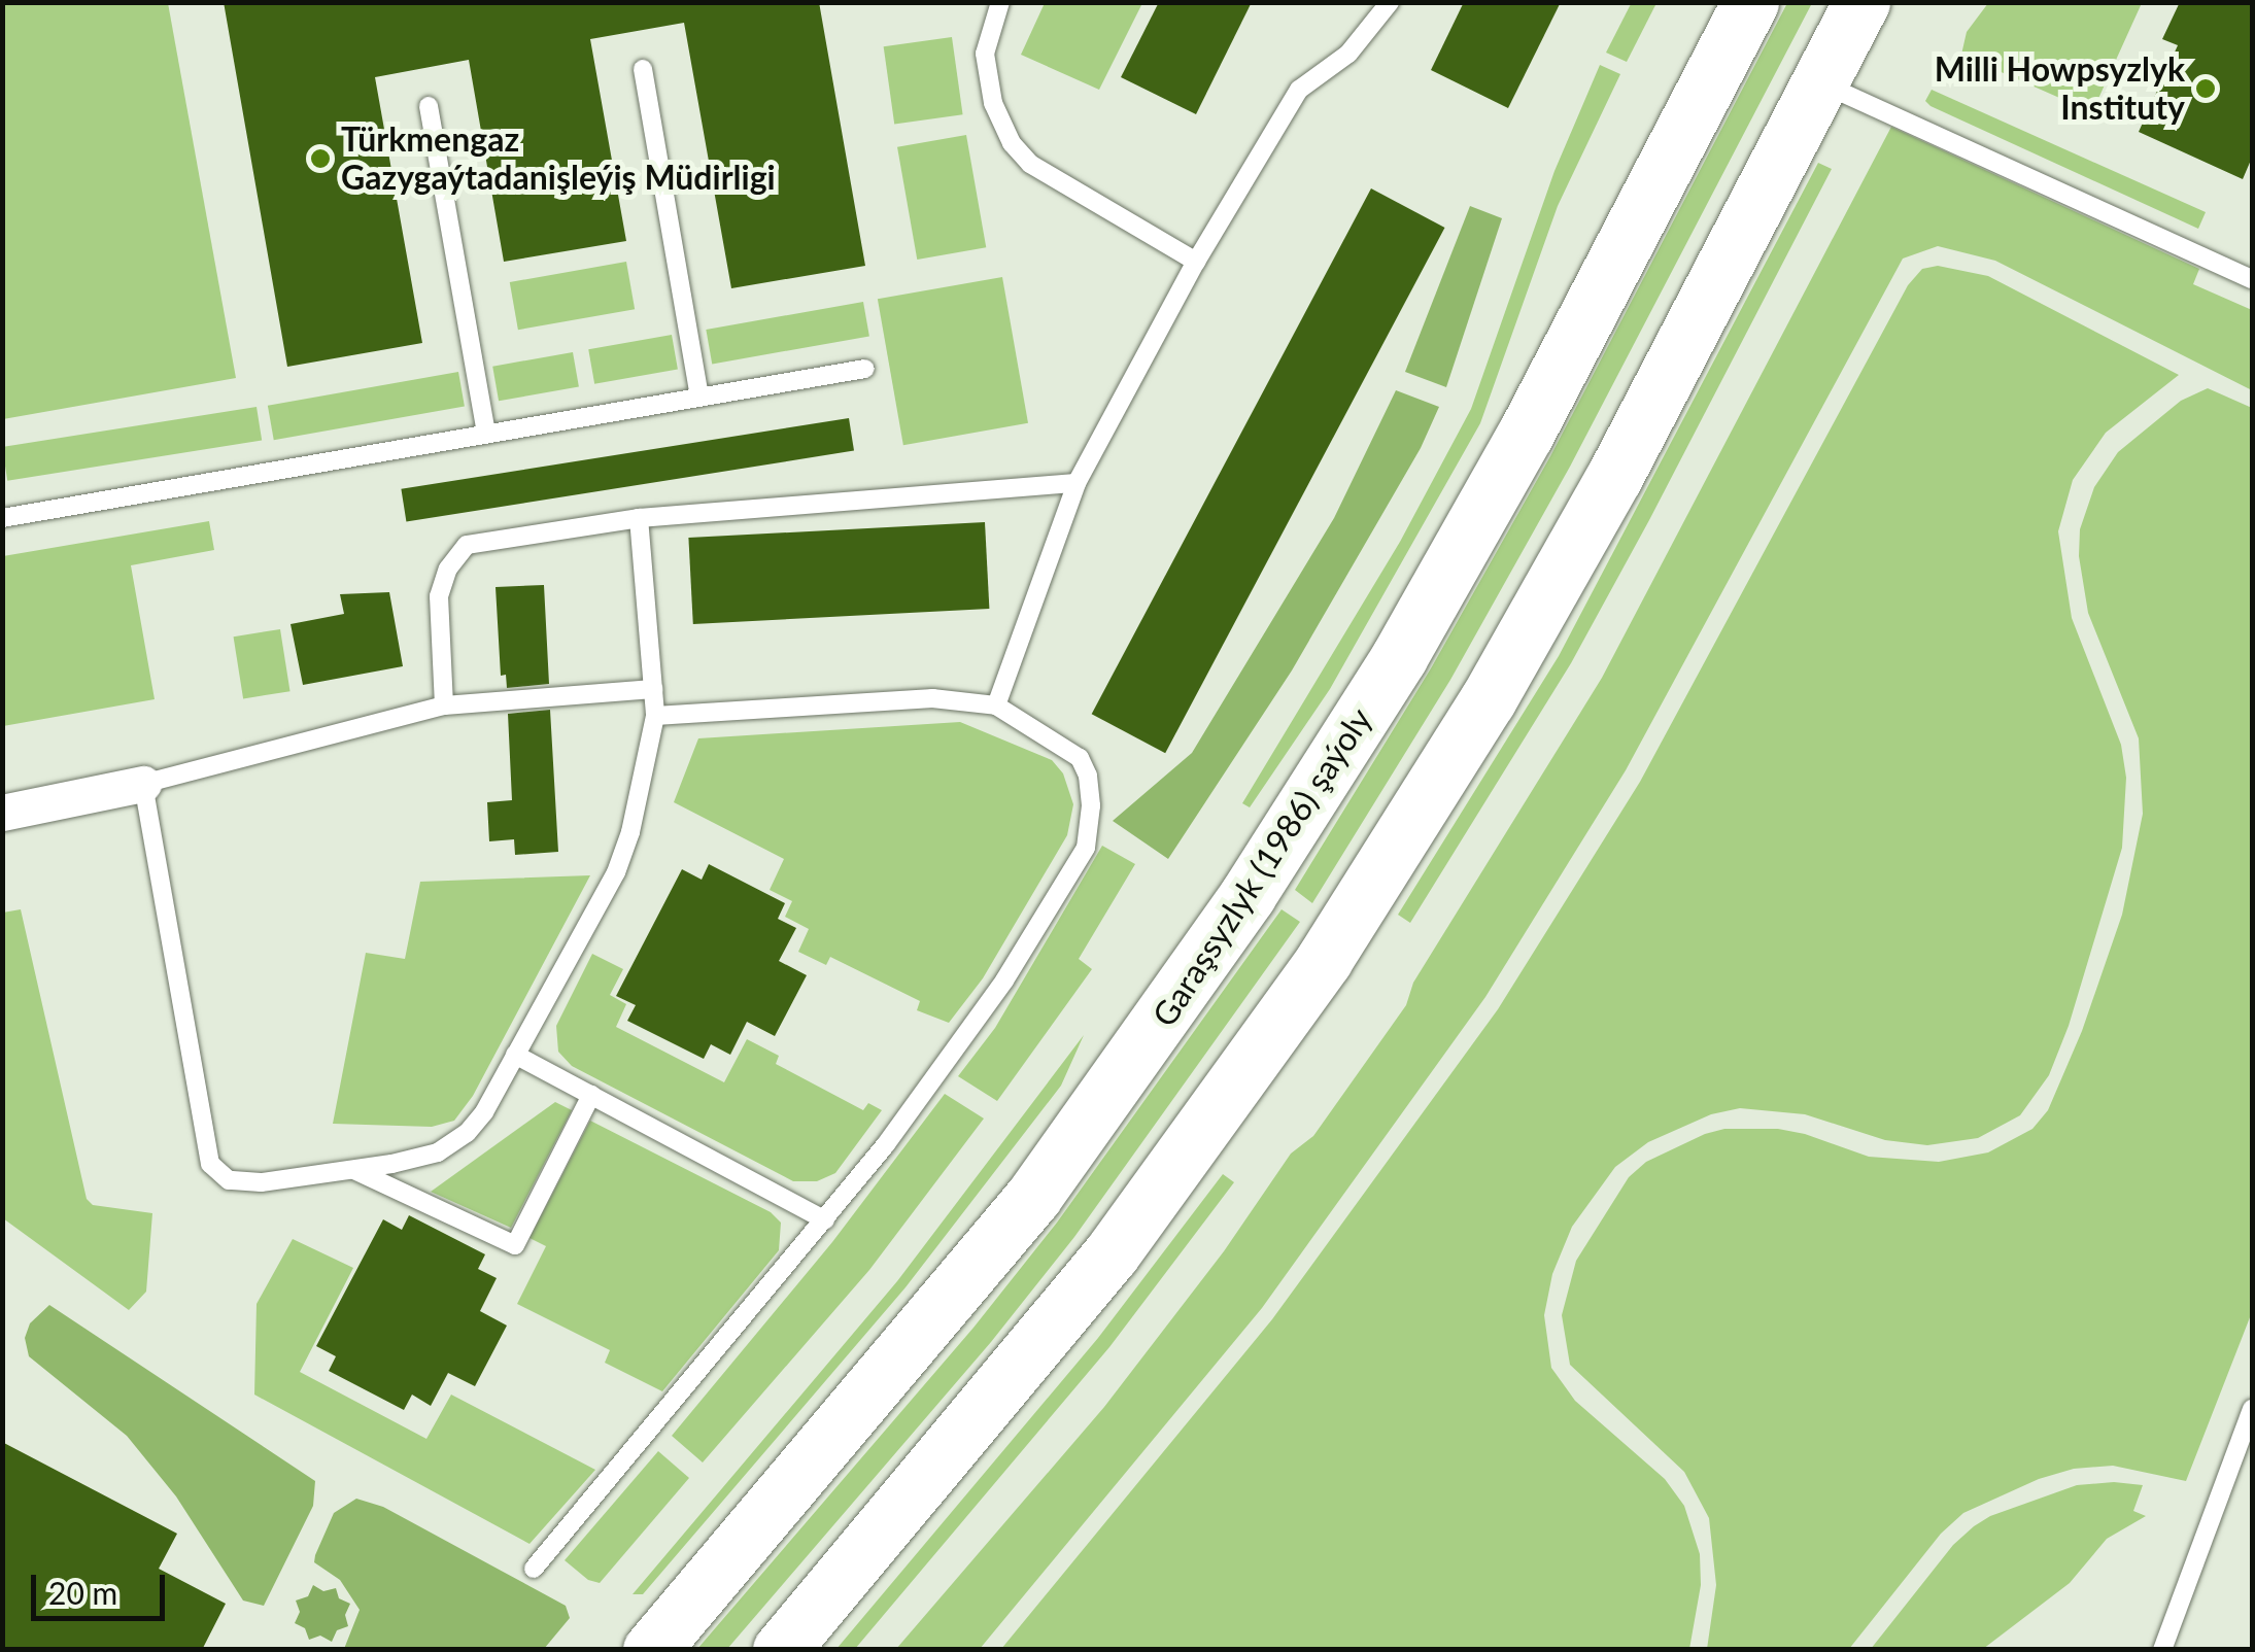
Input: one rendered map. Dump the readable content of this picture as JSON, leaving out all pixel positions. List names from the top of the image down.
{
  "streets": {
    "main road": ["Garaşsyzlyk (1986) şaýoly"]
  },
  "places": ["Milli Howpsyzlyk Instituty", "Türkmengaz Gazygaýtadanişleýiş Müdirligi"],
  "scale_bar": "20 m"
}
